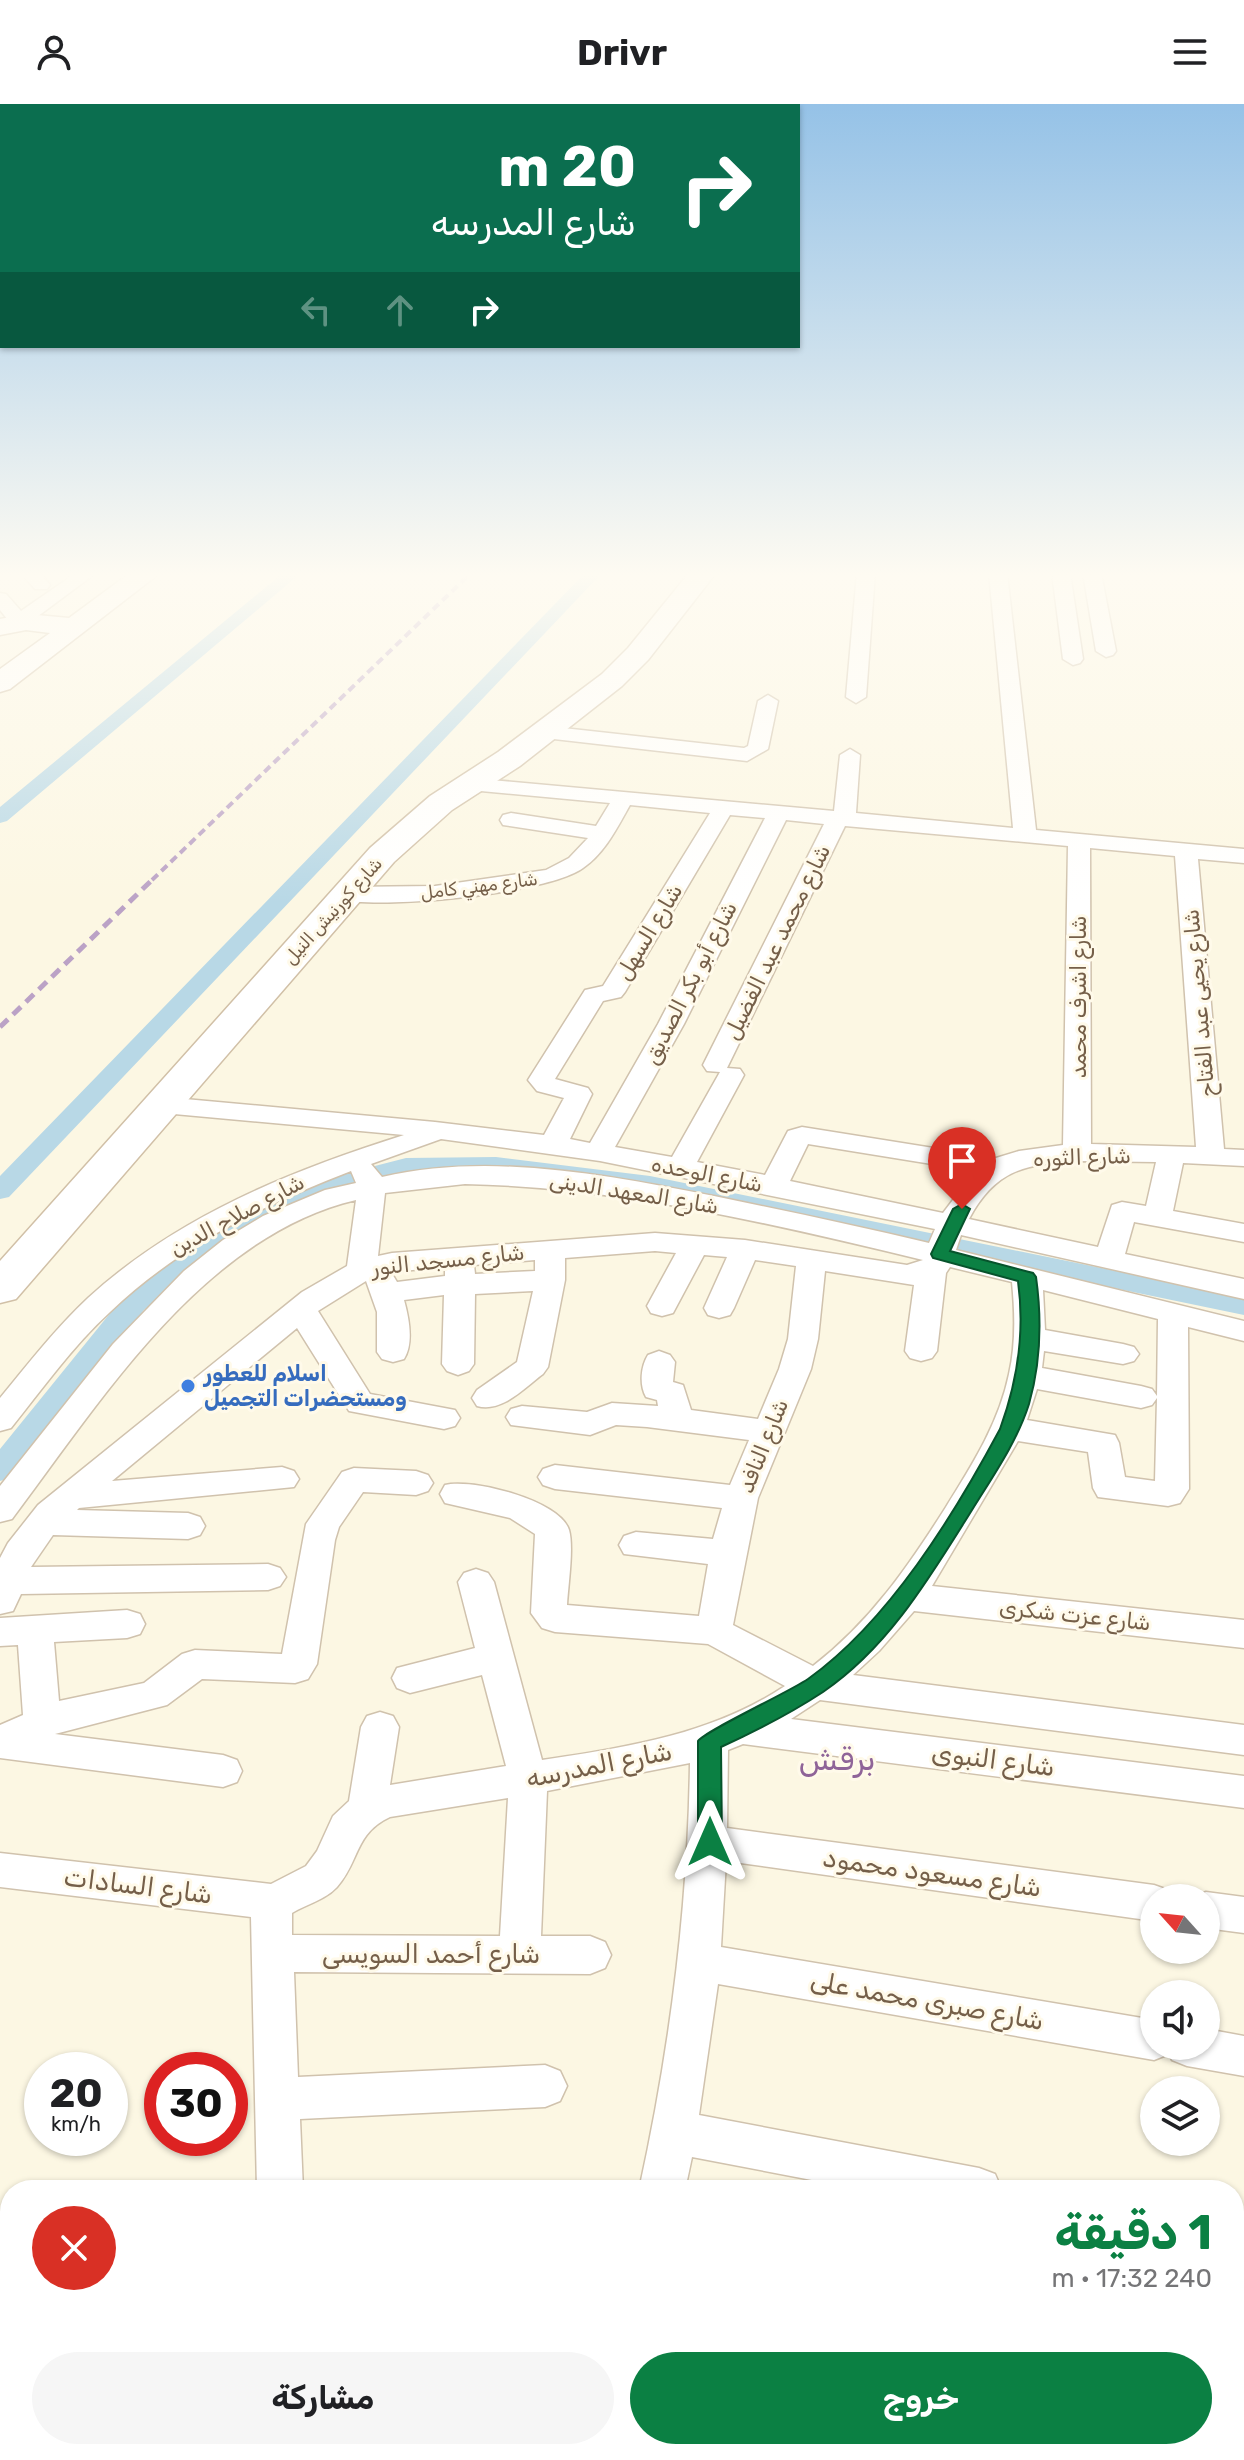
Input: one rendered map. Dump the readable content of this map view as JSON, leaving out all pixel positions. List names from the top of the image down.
{
  "streets": {
    "main road": ["شارع كورنيش النيل"],
    "street": [
      "شارع مهني كامل",
      "شارع السهل",
      "شارع محمد عبد الفضيل",
      "شارع أبو بكر الصديق",
      "شارع اشرف محمد",
      "شارع يحيى عبد الفتاح",
      "شارع الثوره",
      "شارع الوحده",
      "شارع المعهد الدينى",
      "شارع صلاح الدين",
      "شارع مسجد النور",
      "شارع النافد",
      "شارع عزت شكرى",
      "شارع النبوى",
      "شارع المدرسه",
      "شارع مسعود محمود",
      "شارع السادات",
      "شارع أحمد السويسى",
      "شارع صبرى محمد على"
    ]
  },
  "crossings": [
    ["شارع مهني كامل", "شارع كورنيش النيل"],
    ["شارع كورنيش النيل", "شارع الوحده"],
    ["شارع السهل", "شارع الوحده"],
    ["شارع محمد عبد الفضيل", "شارع الوحده"],
    ["شارع أبو بكر الصديق", "شارع الوحده"],
    ["شارع اشرف محمد", "شارع الثوره"],
    ["شارع يحيى عبد الفتاح", "شارع الثوره"],
    ["شارع الثوره", "شارع الوحده"],
    ["شارع الثوره", "شارع المعهد الدينى"],
    ["شارع الثوره", "شارع مسجد النور"],
    ["شارع الوحده", "شارع المعهد الدينى"],
    ["شارع الوحده", "شارع صلاح الدين"],
    ["شارع الوحده", "شارع مسجد النور"],
    ["شارع المعهد الدينى", "شارع صلاح الدين"],
    ["شارع المعهد الدينى", "شارع مسجد النور"],
    ["شارع المعهد الدينى", "شارع المدرسه"],
    ["شارع مسجد النور", "شارع النافد"],
    ["شارع عزت شكرى", "شارع المدرسه"],
    ["شارع النبوى", "شارع المدرسه"]
  ],
  "districts": ["برقش"],
  "places": ["اسلام للعطور ومستحضرات التجميل"],
  "north": "top left",
  "page": {
    "header": "Drivr",
    "turn": ["20 m", "شارع المدرسه"],
    "speed": "20 km/h",
    "limit": "30",
    "heading": ["1 دقيقة", "240 m · 17:32"],
    "buttons": ["خروج", "مشاركة"]
  }
}
